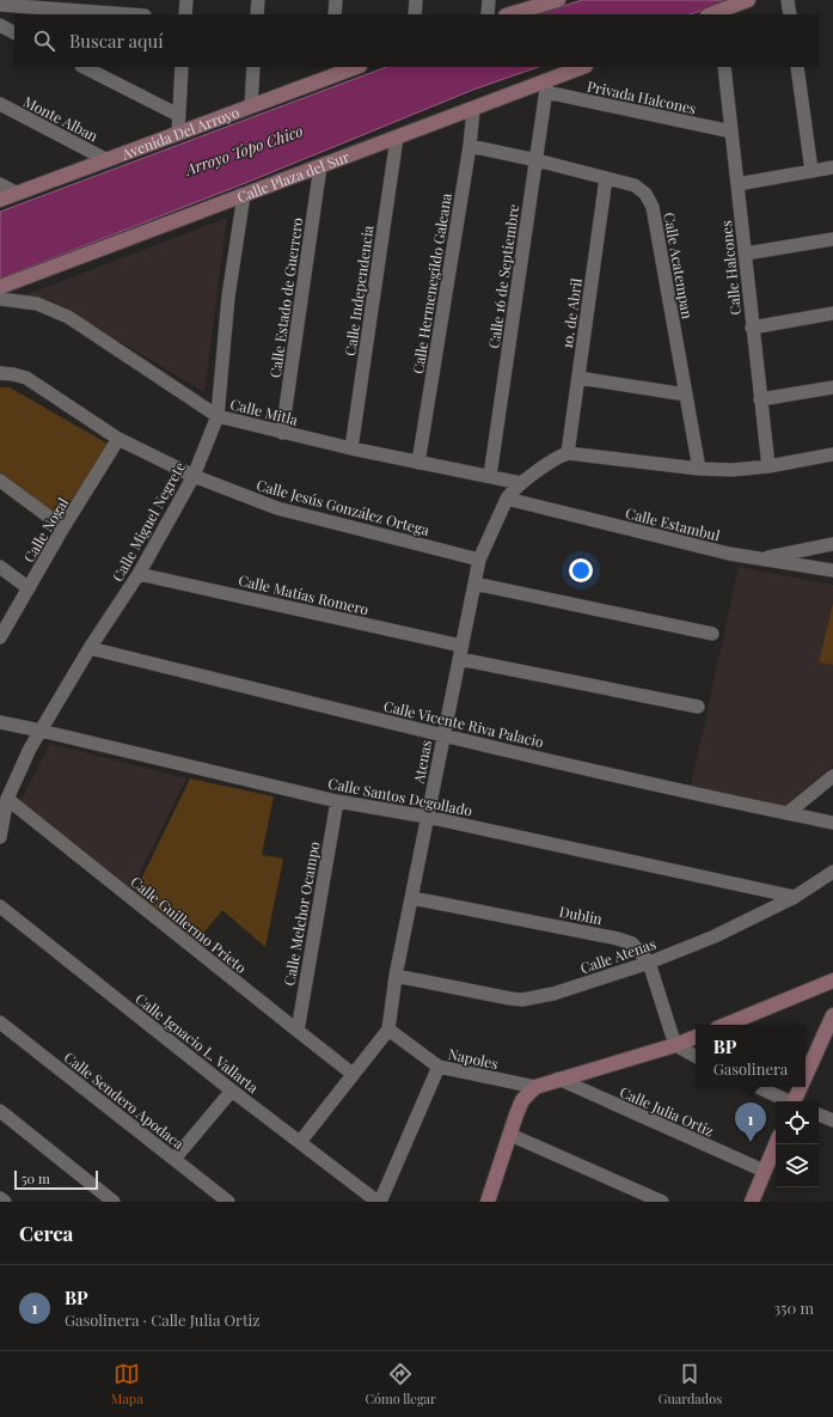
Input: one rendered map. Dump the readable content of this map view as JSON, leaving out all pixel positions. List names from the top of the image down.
{
  "streets": {
    "street": [
      "Privada Halcones",
      "Monte Alban",
      "Avenida Del Arroyo",
      "Calle Plaza del Sur",
      "Calle Acatempan",
      "Calle Halcones",
      "Calle 16 de Septiembre",
      "Calle Hermenegildo Galeana",
      "Calle Independencia",
      "Calle Estado de Guerrero",
      "1o. de Abril",
      "Calle Mitla",
      "Calle Jesús González Ortega",
      "Calle Miguel Negrete",
      "Calle Estambul",
      "Calle Nogal",
      "Calle Matías Romero",
      "Calle Vicente Riva Palacio",
      "Atenas",
      "Calle Santos Degollado",
      "Calle Melchor Ocampo",
      "Dublin",
      "Calle Guillermo Prieto",
      "Calle Atenas",
      "Calle Ignacio L. Vallarta",
      "Napoles",
      "Calle Sendero Apodaca",
      "Calle Julia Ortiz"
    ]
  },
  "crossings": [
    ["Privada Halcones", "Calle Plaza del Sur"],
    ["Privada Halcones", "Calle Halcones"],
    ["Privada Halcones", "Calle 16 de Septiembre"],
    ["Monte Alban", "Avenida Del Arroyo"],
    ["Calle Plaza del Sur", "Calle 16 de Septiembre"],
    ["Calle Plaza del Sur", "Calle Hermenegildo Galeana"],
    ["Calle Plaza del Sur", "Calle Independencia"],
    ["Calle Plaza del Sur", "Calle Estado de Guerrero"],
    ["Calle Plaza del Sur", "Calle Miguel Negrete"],
    ["Calle Acatempan", "Calle 16 de Septiembre"],
    ["Calle Acatempan", "Calle Hermenegildo Galeana"],
    ["Calle Acatempan", "1o. de Abril"],
    ["Calle 16 de Septiembre", "Calle Mitla"],
    ["Calle Hermenegildo Galeana", "Calle Mitla"],
    ["Calle Independencia", "Calle Mitla"],
    ["Calle Estado de Guerrero", "Calle Mitla"],
    ["1o. de Abril", "Atenas"],
    ["Calle Mitla", "Calle Miguel Negrete"],
    ["Calle Mitla", "Atenas"],
    ["Calle Jesús González Ortega", "Calle Miguel Negrete"],
    ["Calle Jesús González Ortega", "Calle Nogal"],
    ["Calle Jesús González Ortega", "Atenas"],
    ["Calle Miguel Negrete", "Calle Matías Romero"],
    ["Calle Miguel Negrete", "Calle Vicente Riva Palacio"],
    ["Calle Miguel Negrete", "Calle Santos Degollado"],
    ["Calle Miguel Negrete", "Calle Guillermo Prieto"],
    ["Calle Estambul", "Atenas"],
    ["Calle Matías Romero", "Atenas"],
    ["Calle Vicente Riva Palacio", "Atenas"],
    ["Atenas", "Calle Santos Degollado"],
    ["Atenas", "Dublin"],
    ["Atenas", "Calle Atenas"],
    ["Atenas", "Napoles"],
    ["Calle Santos Degollado", "Calle Melchor Ocampo"],
    ["Calle Santos Degollado", "Calle Atenas"],
    ["Calle Melchor Ocampo", "Calle Guillermo Prieto"],
    ["Dublin", "Calle Atenas"]
  ],
  "water": ["Arroyo Topo Chico"],
  "scale_bar": "50 m",
  "page": {
    "search": "Buscar aquí",
    "popup": ["BP", "Gasolinera"],
    "pins": "1",
    "scale": "50 m",
    "heading": "Cerca",
    "list": [
      {
        "mark": "1",
        "name": "BP",
        "note": "Gasolinera · Calle Julia Ortiz",
        "value": "350 m"
      }
    ],
    "nav": ["Mapa", "Cómo llegar", "Guardados"]
  }
}
